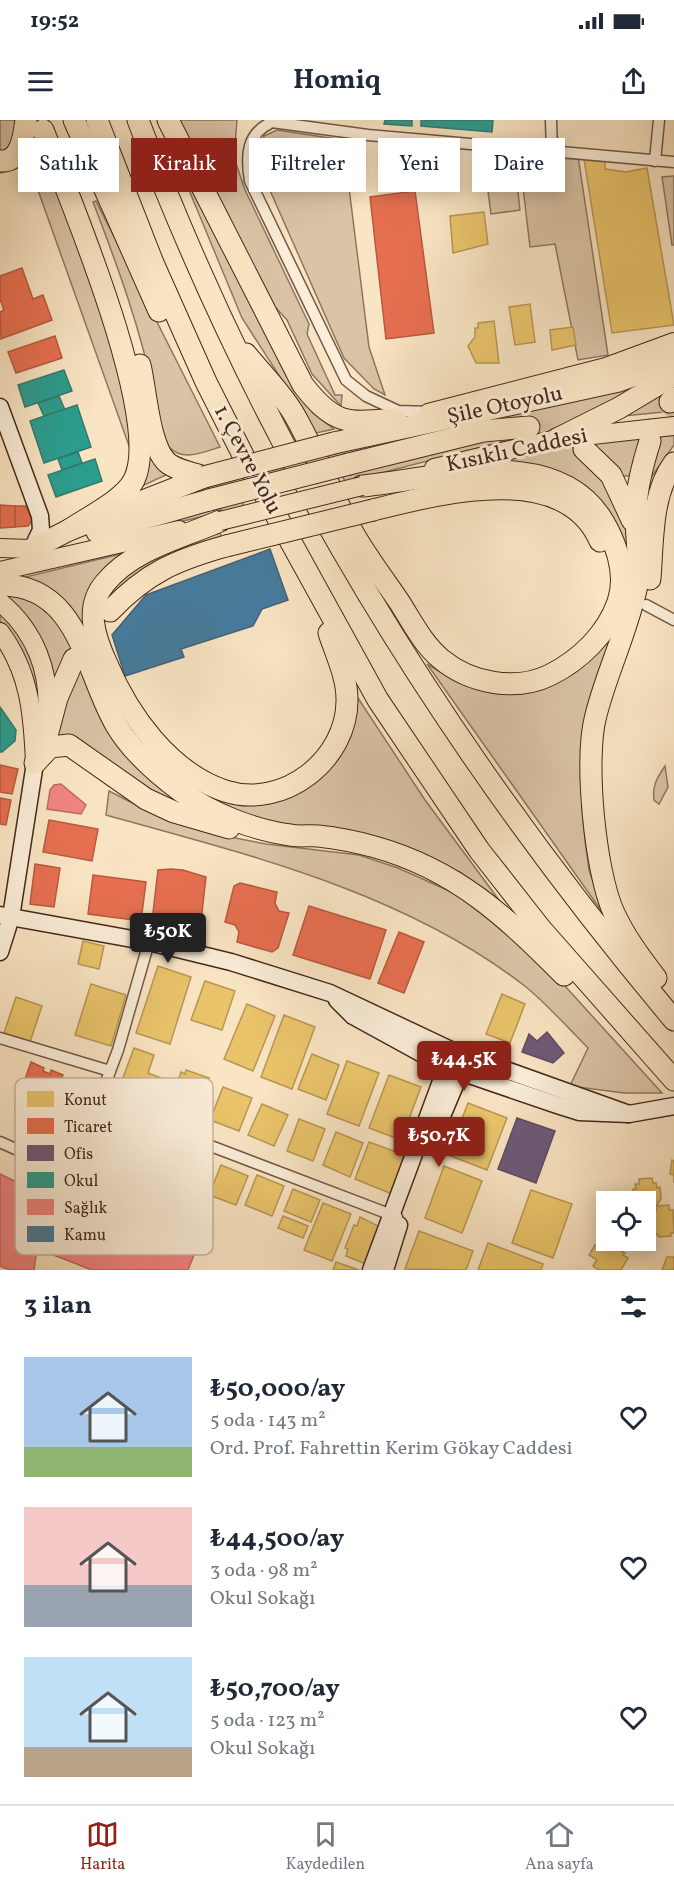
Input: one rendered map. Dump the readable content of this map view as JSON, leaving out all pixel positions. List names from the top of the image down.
{
  "streets": {
    "highway": ["Şile Otoyolu", "1. Çevre Yolu"],
    "main road": ["Kısıklı Caddesi"]
  },
  "crossings": [
    ["Şile Otoyolu", "Kısıklı Caddesi"]
  ],
  "legend": [
    "Konut",
    "Ticaret",
    "Ofis",
    "Okul",
    "Sağlık",
    "Kamu"
  ],
  "page": {
    "status": "19:52",
    "header": "Homiq",
    "chip": [
      "Satılık",
      "Kiralık",
      "Filtreler",
      "Yeni",
      "Daire"
    ],
    "price": ["₺50K", "₺44.5K", "₺50.7K"],
    "heading": "3 ilan",
    "list": [
      {
        "name": "₺50,000/ay",
        "note": "5 oda · 143 m² · Ord. Prof. Fahrettin Kerim Gökay Caddesi"
      },
      {
        "name": "₺44,500/ay",
        "note": "3 oda · 98 m² · Okul Sokağı"
      },
      {
        "name": "₺50,700/ay",
        "note": "5 oda · 123 m² · Okul Sokağı"
      }
    ],
    "tabs": ["Harita", "Kaydedilen", "Ana sayfa"]
  }
}
